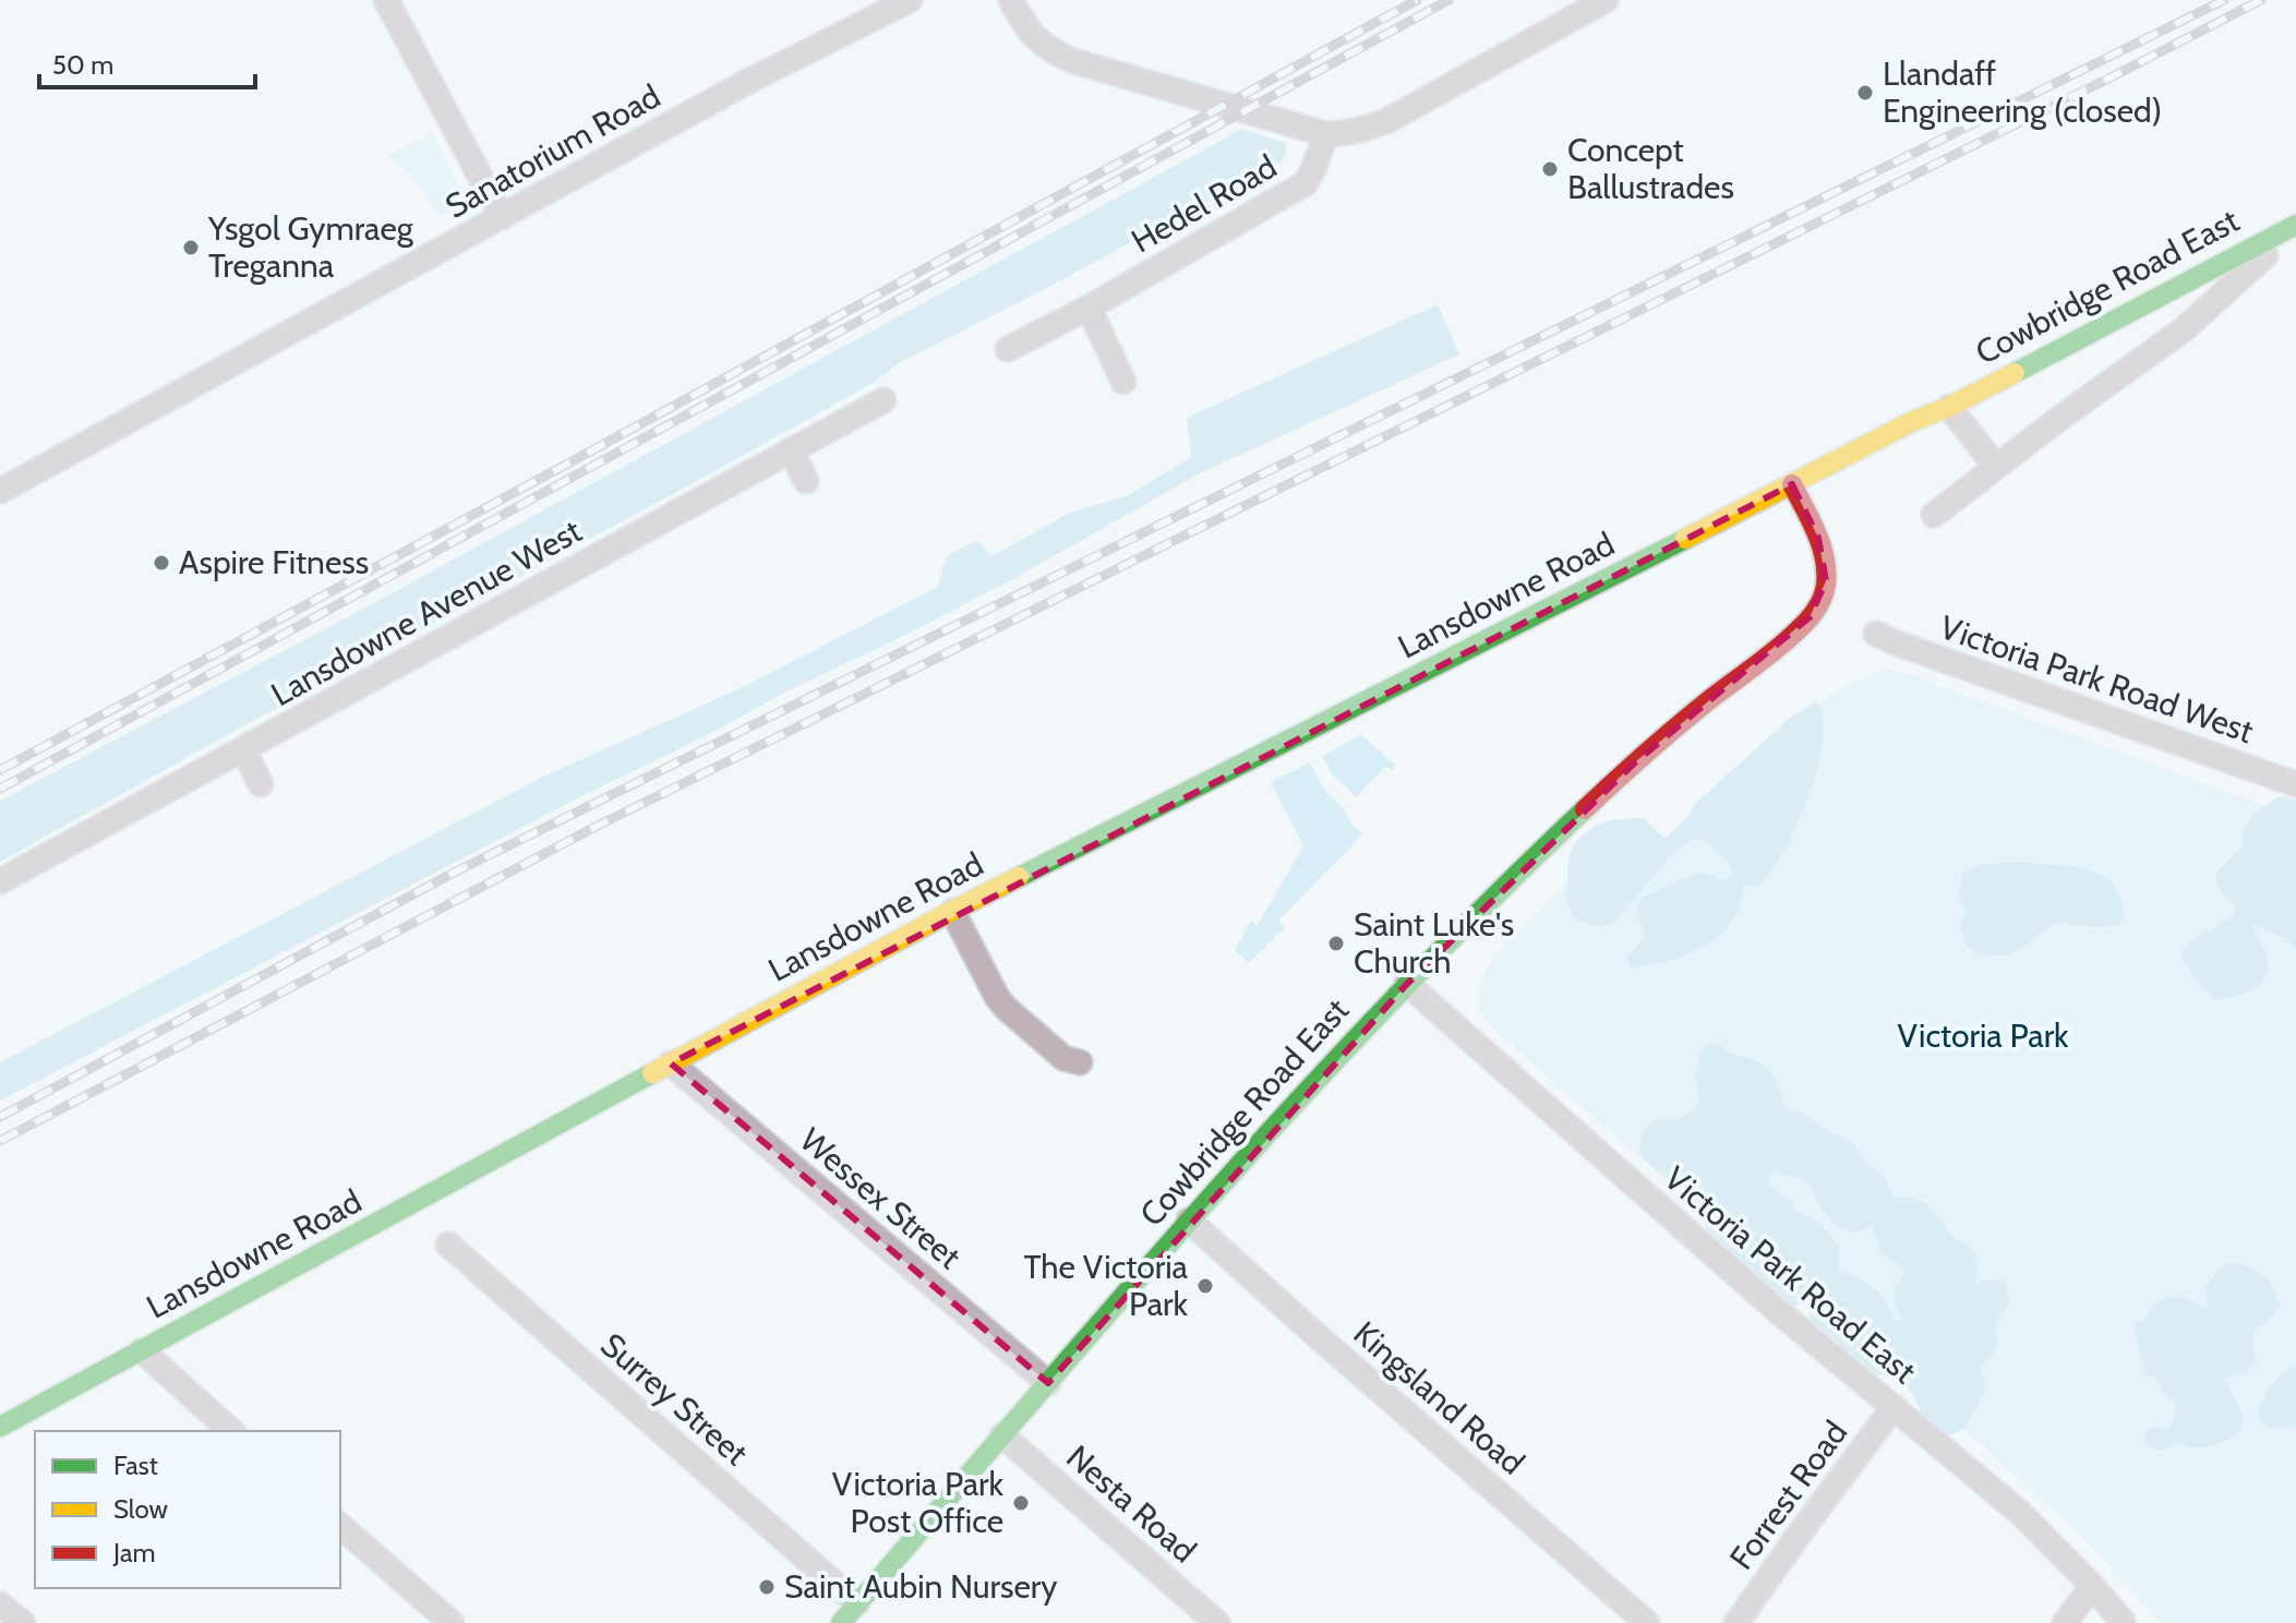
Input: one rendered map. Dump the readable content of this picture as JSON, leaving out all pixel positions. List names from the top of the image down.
{
  "streets": {
    "main road": ["Cowbridge Road East", "Lansdowne Road"],
    "street": [
      "Sanatorium Road",
      "Hedel Road",
      "Lansdowne Avenue West",
      "Victoria Park Road West",
      "Wessex Street",
      "Victoria Park Road East",
      "Kingsland Road",
      "Surrey Street",
      "Forrest Road",
      "Nesta Road"
    ]
  },
  "crossings": [
    ["Cowbridge Road East", "Lansdowne Road"],
    ["Cowbridge Road East", "Wessex Street"],
    ["Cowbridge Road East", "Victoria Park Road East"],
    ["Cowbridge Road East", "Kingsland Road"],
    ["Cowbridge Road East", "Surrey Street"],
    ["Cowbridge Road East", "Nesta Road"],
    ["Lansdowne Road", "Wessex Street"],
    ["Victoria Park Road East", "Forrest Road"]
  ],
  "parks": ["Victoria Park"],
  "places": [
    "Llandaff Engineering (closed)",
    "Concept Ballustrades",
    "Ysgol Gymraeg Treganna",
    "Aspire Fitness",
    "Saint Luke's Church",
    "The Victoria Park",
    "Victoria Park Post Office",
    "Saint Aubin Nursery"
  ],
  "legend": ["Fast", "Slow", "Jam"],
  "scale_bar": "50 m"
}
